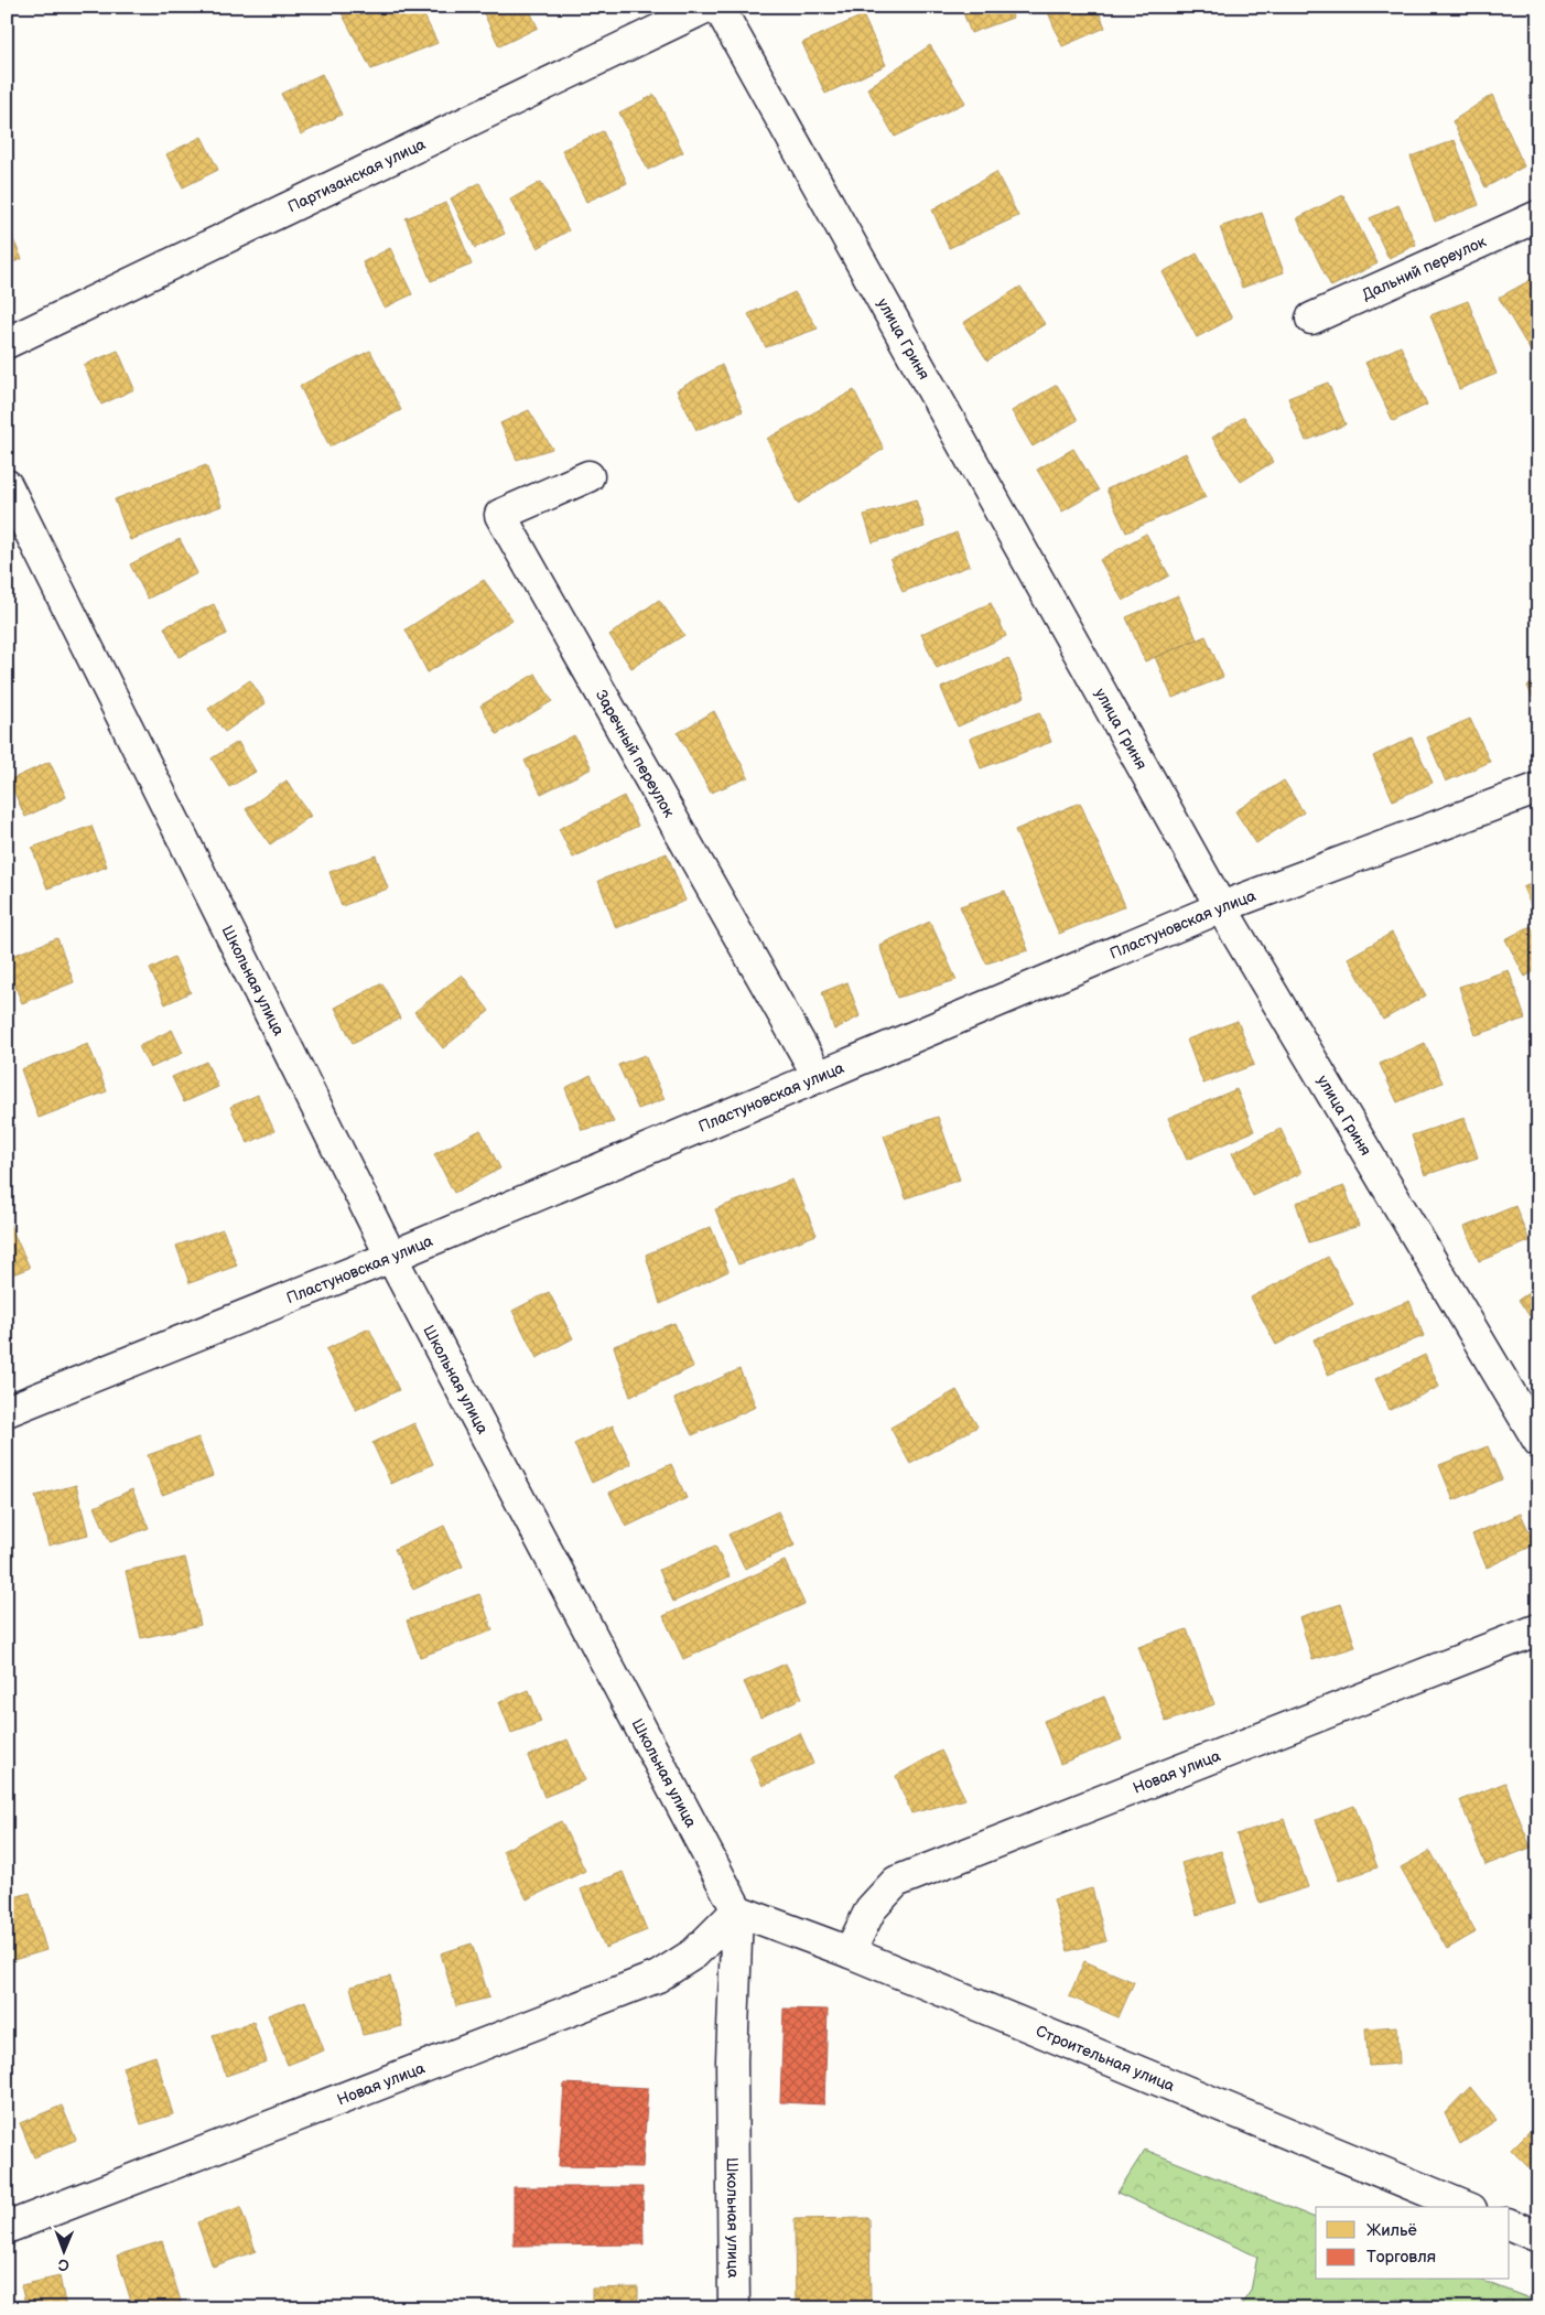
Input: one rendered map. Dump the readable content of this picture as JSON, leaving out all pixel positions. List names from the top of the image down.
{
  "streets": {
    "street": [
      "Партизанская улица",
      "Дальний переулок",
      "улица Гриня",
      "Заречный переулок",
      "Пластуновская улица",
      "Школьная улица",
      "Новая улица",
      "Строительная улица"
    ]
  },
  "crossings": [
    ["улица Гриня", "Пластуновская улица"],
    ["Заречный переулок", "Пластуновская улица"],
    ["Пластуновская улица", "Школьная улица"],
    ["Школьная улица", "Новая улица"],
    ["Школьная улица", "Строительная улица"],
    ["Новая улица", "Строительная улица"]
  ],
  "legend": ["Жильё", "Торговля"],
  "north": "bottom"
}
